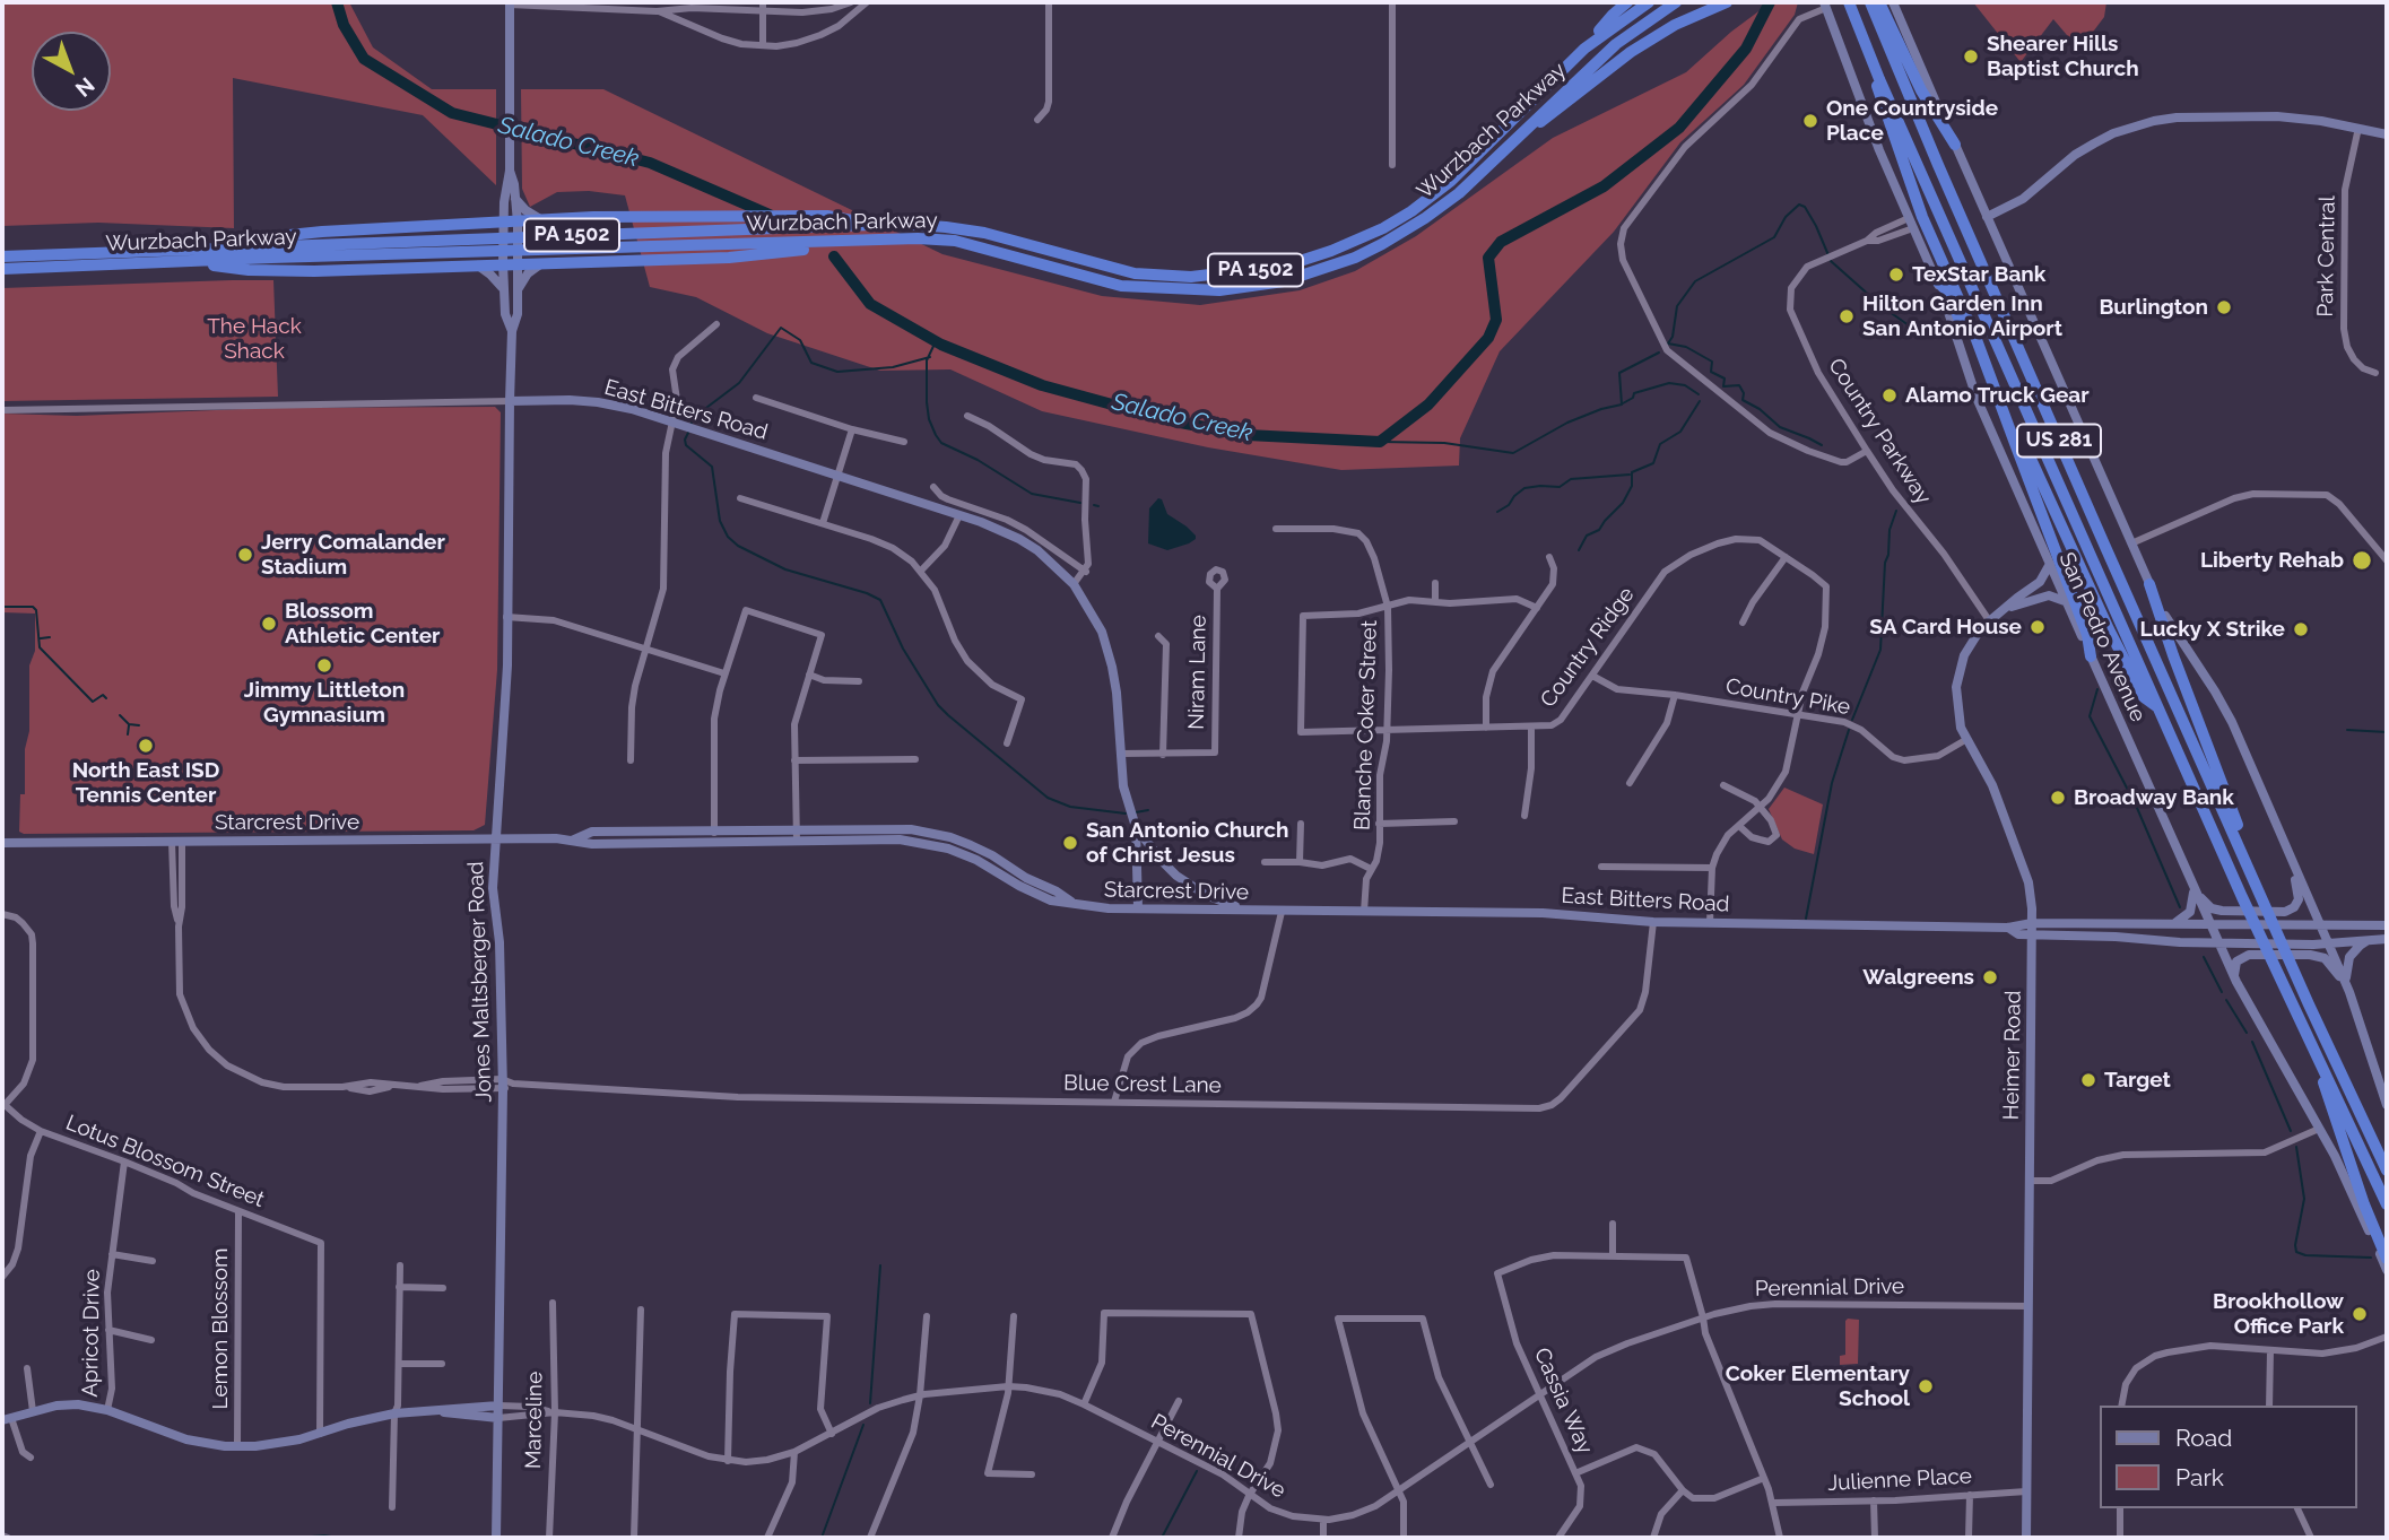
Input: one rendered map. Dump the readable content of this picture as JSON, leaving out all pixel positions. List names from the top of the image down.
{
  "streets": {
    "highway": ["Wurzbach Parkway", "PA 1502", "US 281"],
    "main road": [
      "East Bitters Road",
      "San Pedro Avenue",
      "Starcrest Drive",
      "Jones Maltsberger Road",
      "Heimer Road"
    ],
    "street": [
      "Park Central",
      "Country Parkway",
      "Country Ridge",
      "Niram Lane",
      "Country Pike",
      "Blanche Coker Street",
      "Blue Crest Lane",
      "Lotus Blossom Street",
      "Perennial Drive",
      "Lemon Blossom",
      "Apricot Drive",
      "Cassia Way",
      "Marceline",
      "Julienne Place"
    ]
  },
  "crossings": [
    ["East Bitters Road", "San Pedro Avenue"],
    ["East Bitters Road", "Blanche Coker Street"],
    ["East Bitters Road", "Starcrest Drive"],
    ["East Bitters Road", "Jones Maltsberger Road"],
    ["East Bitters Road", "Heimer Road"],
    ["East Bitters Road", "Blue Crest Lane"],
    ["Country Parkway", "San Pedro Avenue"],
    ["Country Parkway", "Heimer Road"],
    ["San Pedro Avenue", "Heimer Road"],
    ["Country Ridge", "Country Pike"],
    ["Country Ridge", "Blanche Coker Street"],
    ["Country Pike", "Heimer Road"],
    ["Starcrest Drive", "Jones Maltsberger Road"],
    ["Starcrest Drive", "Blue Crest Lane"],
    ["Jones Maltsberger Road", "Blue Crest Lane"],
    ["Jones Maltsberger Road", "Perennial Drive"],
    ["Heimer Road", "Perennial Drive"],
    ["Heimer Road", "Julienne Place"],
    ["Lotus Blossom Street", "Lemon Blossom"],
    ["Lotus Blossom Street", "Apricot Drive"],
    ["Perennial Drive", "Cassia Way"],
    ["Perennial Drive", "Marceline"]
  ],
  "water": ["Salado Creek"],
  "parks": ["The Hack Shack"],
  "places": [
    "Shearer Hills Baptist Church",
    "One Countryside Place",
    "TexStar Bank",
    "Burlington",
    "Hilton Garden Inn San Antonio Airport",
    "Alamo Truck Gear",
    "Jerry Comalander Stadium",
    "Liberty Rehab",
    "Blossom Athletic Center",
    "SA Card House",
    "Lucky X Strike",
    "Jimmy Littleton Gymnasium",
    "North East ISD Tennis Center",
    "Broadway Bank",
    "San Antonio Church of Christ Jesus",
    "Walgreens",
    "Target",
    "Brookhollow Office Park",
    "Coker Elementary School"
  ],
  "legend": ["Road", "Park"],
  "north": "bottom right"
}
